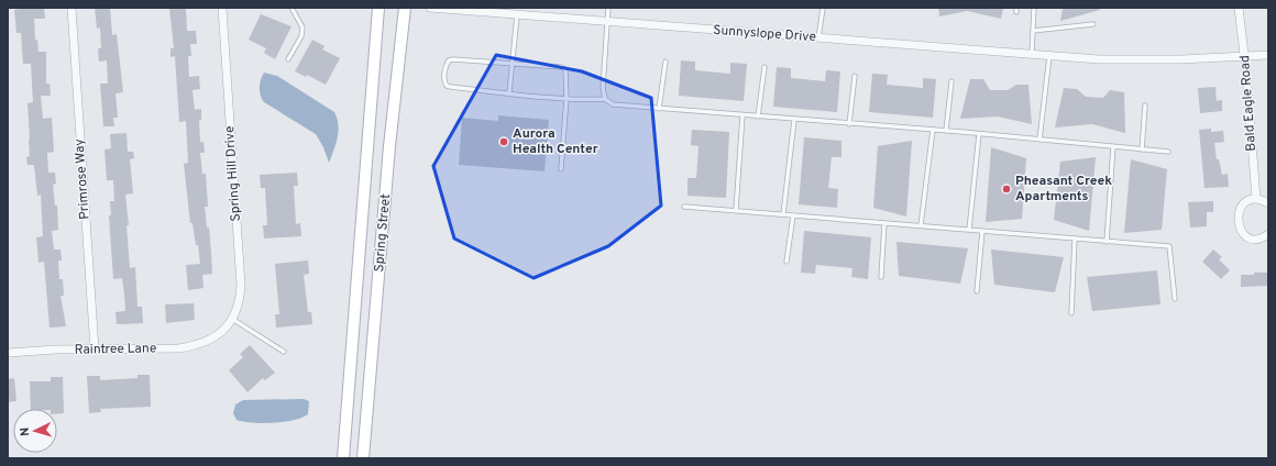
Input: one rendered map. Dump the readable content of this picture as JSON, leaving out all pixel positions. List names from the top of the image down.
{
  "streets": {
    "main road": ["Spring Street"],
    "street": [
      "Sunnyslope Drive",
      "Bald Eagle Road",
      "Spring Hill Drive",
      "Primrose Way",
      "Raintree Lane"
    ]
  },
  "crossings": [
    ["Sunnyslope Drive", "Bald Eagle Road"],
    ["Spring Hill Drive", "Raintree Lane"],
    ["Primrose Way", "Raintree Lane"]
  ],
  "places": ["Aurora Health Center", "Pheasant Creek Apartments"],
  "north": "left"
}
